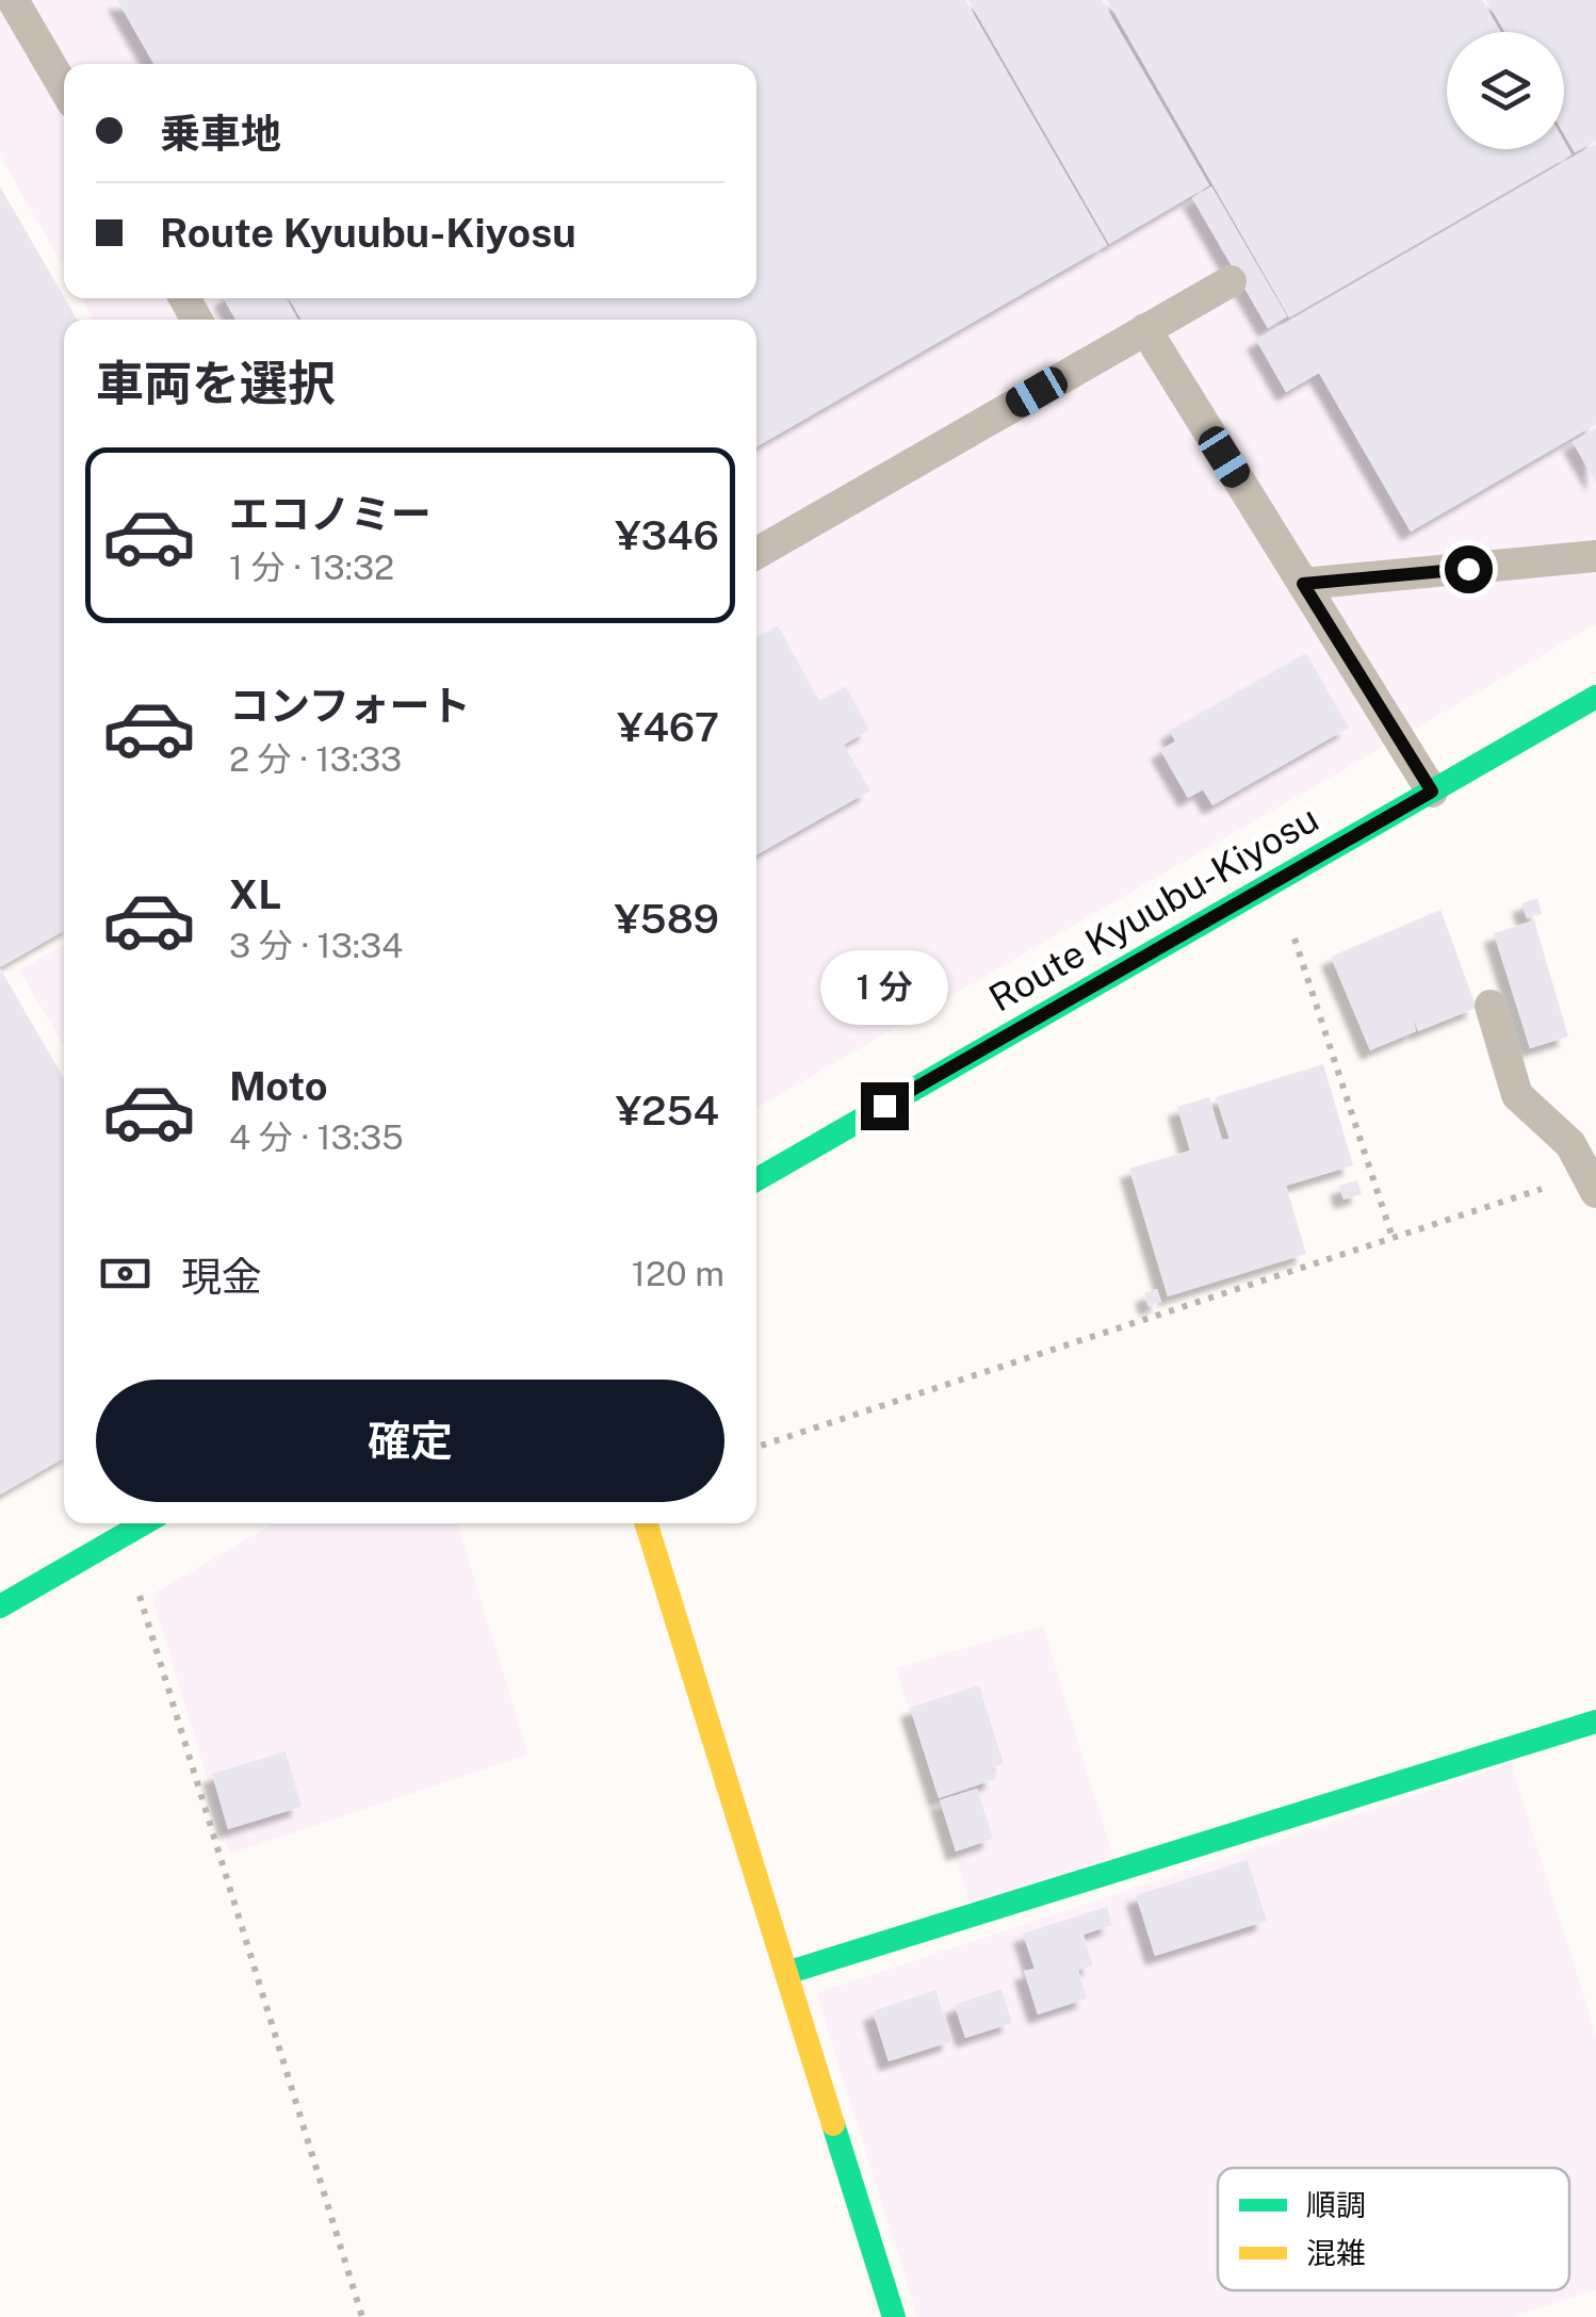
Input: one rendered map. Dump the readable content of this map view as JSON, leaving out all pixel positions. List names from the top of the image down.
{
  "streets": {
    "street": ["Route Kyuubu-Kiyosu"]
  },
  "legend": ["順調", "混雑"],
  "page": {
    "banner": ["乗車地", "Route Kyuubu-Kiyosu"],
    "heading": "車両を選択",
    "list": [
      {
        "name": "エコノミー",
        "note": "1 分 · 13:32",
        "value": "¥346"
      },
      {
        "name": "コンフォート",
        "note": "2 分 · 13:33",
        "value": "¥467"
      },
      {
        "name": "XL",
        "note": "3 分 · 13:34",
        "value": "¥589"
      },
      {
        "name": "Moto",
        "note": "4 分 · 13:35",
        "value": "¥254"
      }
    ],
    "bubble": "1 分",
    "pay": ["現金", "120 m"],
    "buttons": "確定"
  }
}
